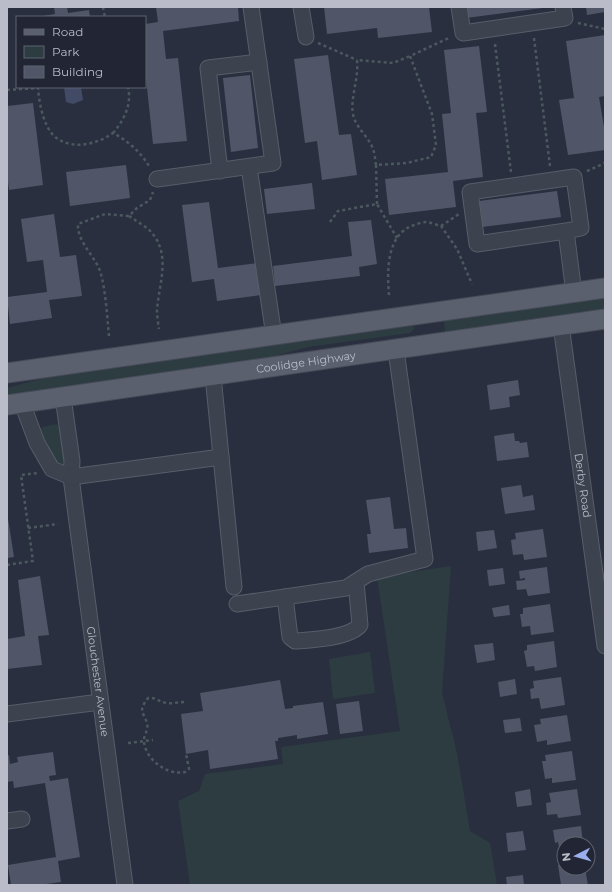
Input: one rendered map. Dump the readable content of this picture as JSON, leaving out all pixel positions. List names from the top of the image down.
{
  "streets": {
    "main road": ["Coolidge Highway"],
    "street": ["Derby Road", "Glouchester Avenue"]
  },
  "crossings": [
    ["Coolidge Highway", "Derby Road"],
    ["Coolidge Highway", "Glouchester Avenue"]
  ],
  "legend": ["Road", "Park", "Building"],
  "north": "left"
}
